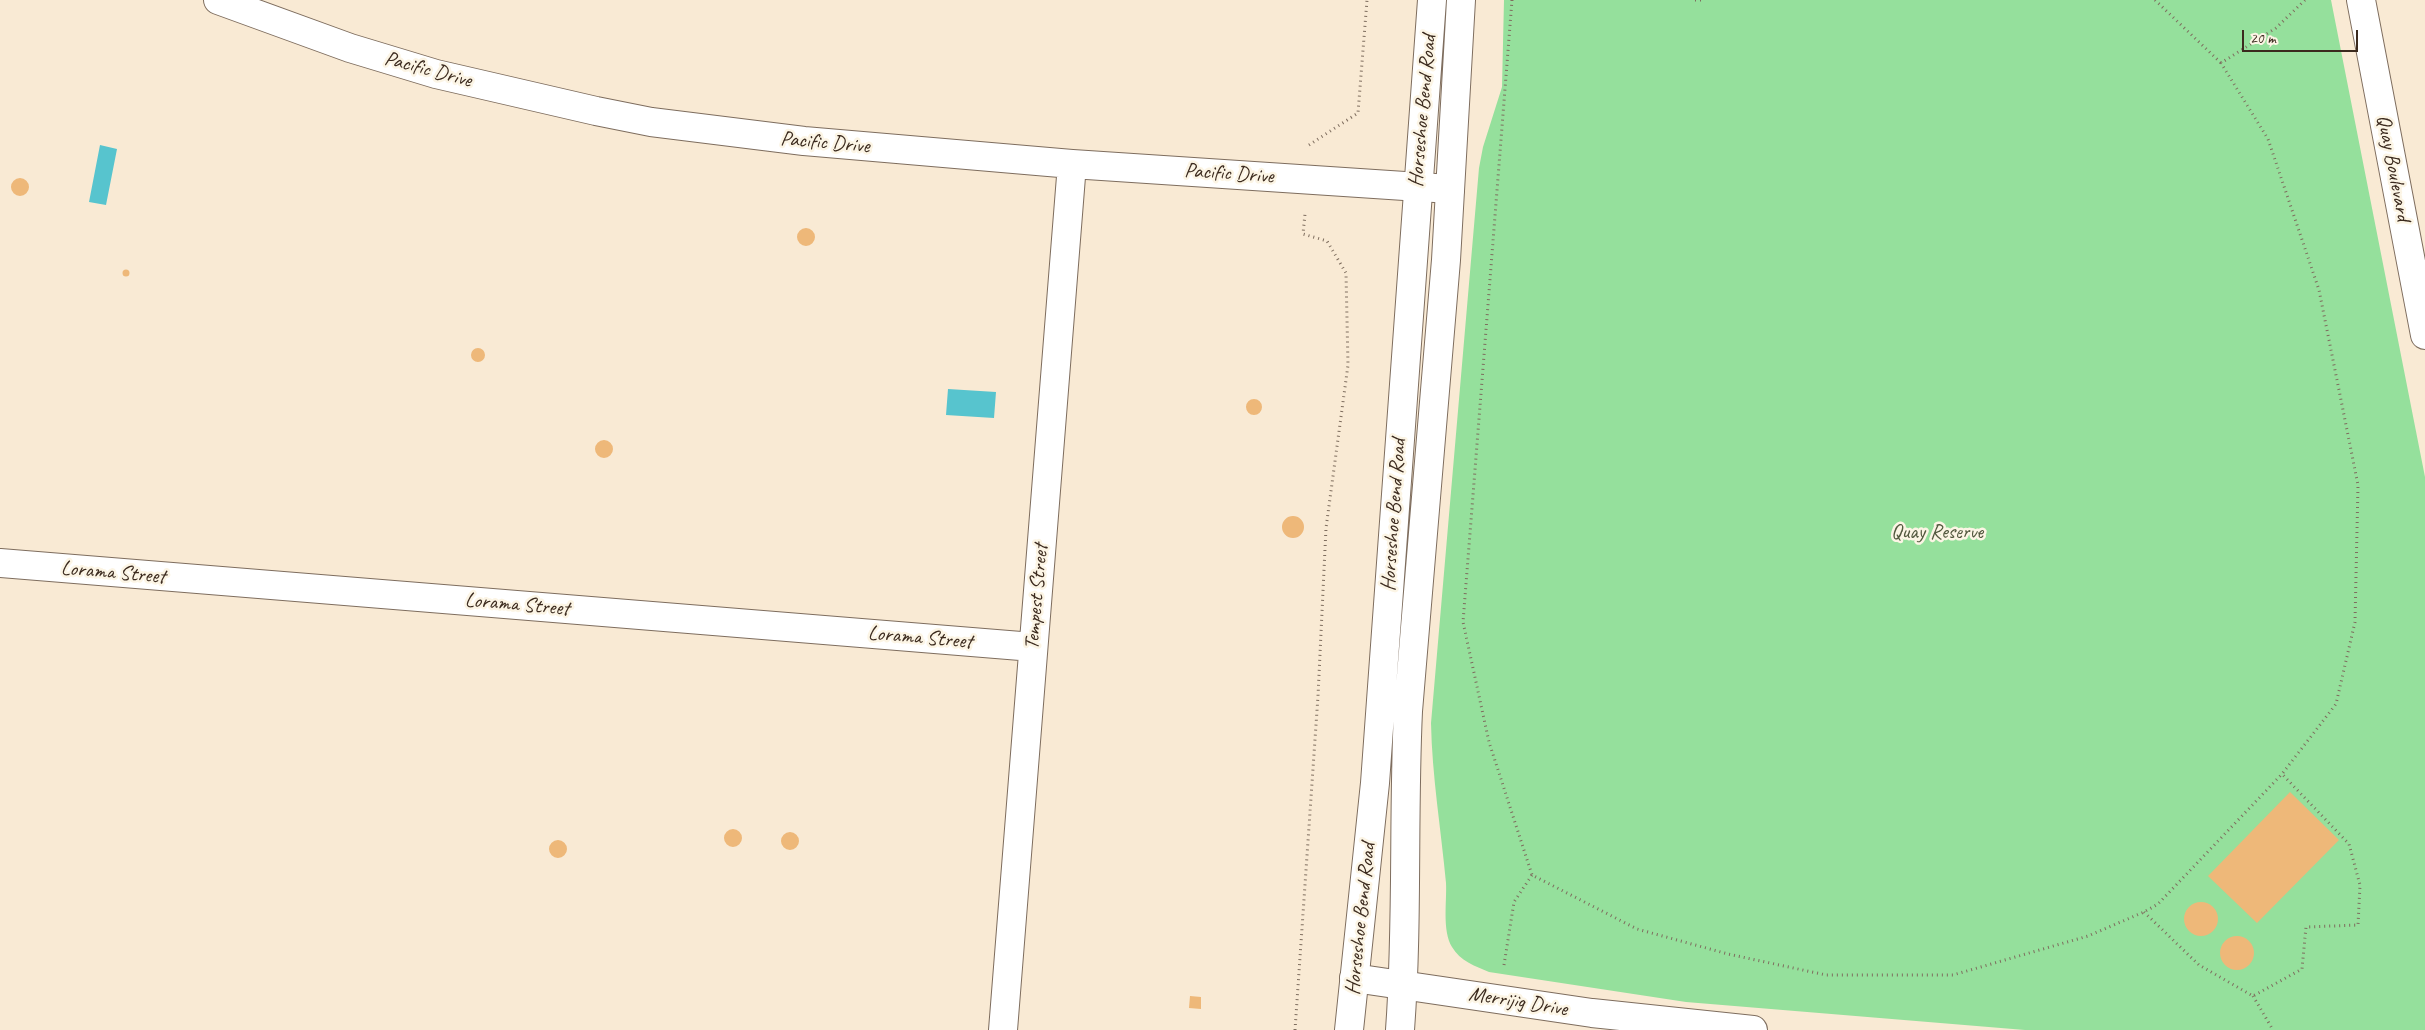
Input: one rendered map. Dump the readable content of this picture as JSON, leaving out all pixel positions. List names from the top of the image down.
{
  "streets": {
    "street": [
      "Pacific Drive",
      "Horseshoe Bend Road",
      "Quay Boulevard",
      "Lorama Street",
      "Tempest Street",
      "Merrijig Drive"
    ]
  },
  "crossings": [
    ["Pacific Drive", "Horseshoe Bend Road"],
    ["Pacific Drive", "Tempest Street"],
    ["Horseshoe Bend Road", "Merrijig Drive"],
    ["Lorama Street", "Tempest Street"]
  ],
  "parks": ["Quay Reserve"],
  "scale_bar": "20 m"
}
